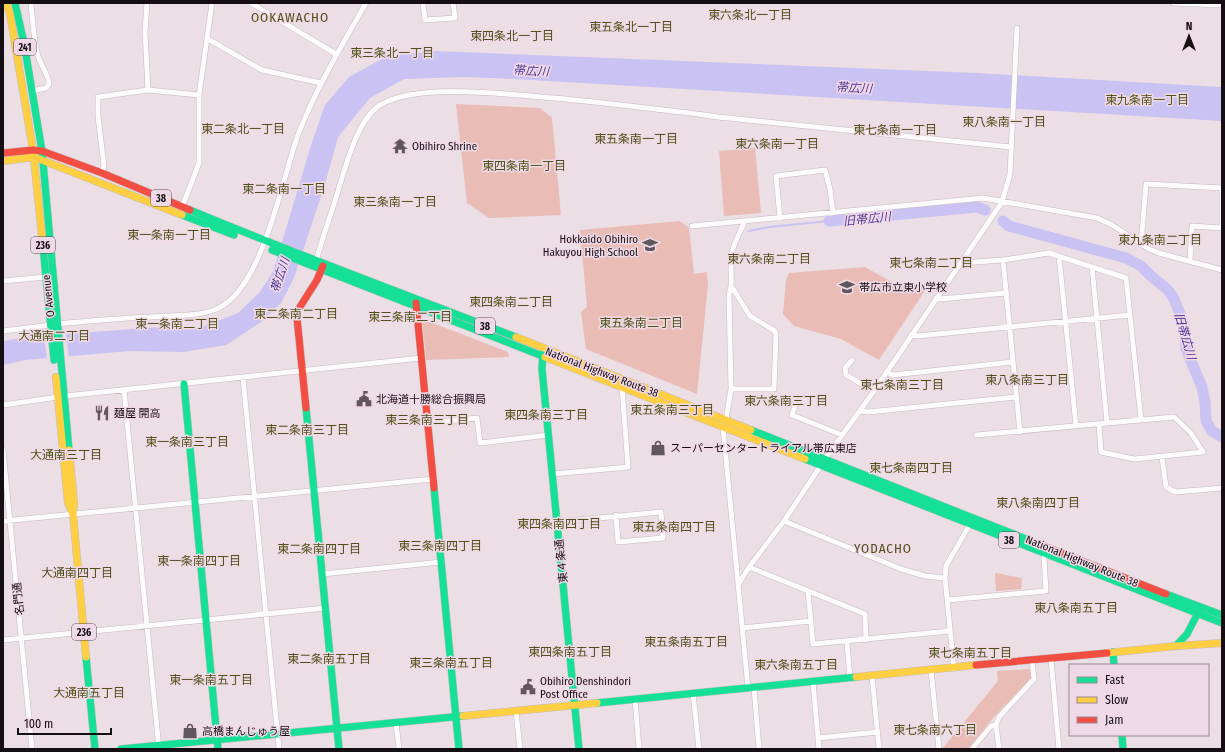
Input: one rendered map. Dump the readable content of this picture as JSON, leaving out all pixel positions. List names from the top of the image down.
{
  "streets": {
    "main road": [
      "241",
      "38",
      "236",
      "O Avenue",
      "National Highway Route 38",
      "東４条通"
    ],
    "street": ["名門通"]
  },
  "crossings": [
    ["241", "O Avenue"],
    ["241", "National Highway Route 38"],
    ["O Avenue", "National Highway Route 38"],
    ["National Highway Route 38", "東４条通"]
  ],
  "districts": [
    "東六条北一丁目",
    "OOKAWACHO",
    "東五条北一丁目",
    "東四条北一丁目",
    "東三条北一丁目",
    "東九条南一丁目",
    "東八条南一丁目",
    "東二条北一丁目",
    "東七条南一丁目",
    "東五条南一丁目",
    "東六条南一丁目",
    "東四条南一丁目",
    "東二条南一丁目",
    "東三条南一丁目",
    "東一条南一丁目",
    "東九条南二丁目",
    "東六条南二丁目",
    "東七条南二丁目",
    "東四条南二丁目",
    "東二条南二丁目",
    "東三条南二丁目",
    "東五条南二丁目",
    "東一条南二丁目",
    "大通南二丁目",
    "東八条南三丁目",
    "東七条南三丁目",
    "東六条南三丁目",
    "東五条南三丁目",
    "東四条南三丁目",
    "東三条南三丁目",
    "東二条南三丁目",
    "東一条南三丁目",
    "大通南三丁目",
    "東七条南四丁目",
    "東八条南四丁目",
    "東四条南四丁目",
    "東五条南四丁目",
    "東三条南四丁目",
    "YODACHO",
    "東二条南四丁目",
    "東一条南四丁目",
    "大通南四丁目",
    "東八条南五丁目",
    "東五条南五丁目",
    "東四条南五丁目",
    "東七条南五丁目",
    "東二条南五丁目",
    "東三条南五丁目",
    "東六条南五丁目",
    "東一条南五丁目",
    "大通南五丁目",
    "東七条南六丁目"
  ],
  "water": ["帯広川", "旧帯広川"],
  "places": {
    "temple": ["Obihiro Shrine"],
    "school or university": ["Hokkaido Obihiro Hakuyou High School", "帯広市立東小学校"],
    "public building": ["北海道十勝総合振興局", "Obihiro Denshindori Post Office"],
    "restaurant": ["麺屋 開高"],
    "shop": ["スーパーセンタートライアル帯広東店", "高橋まんじゅう屋"]
  },
  "legend": ["Fast", "Slow", "Jam"],
  "scale_bar": "100 m",
  "north": "top"
}
